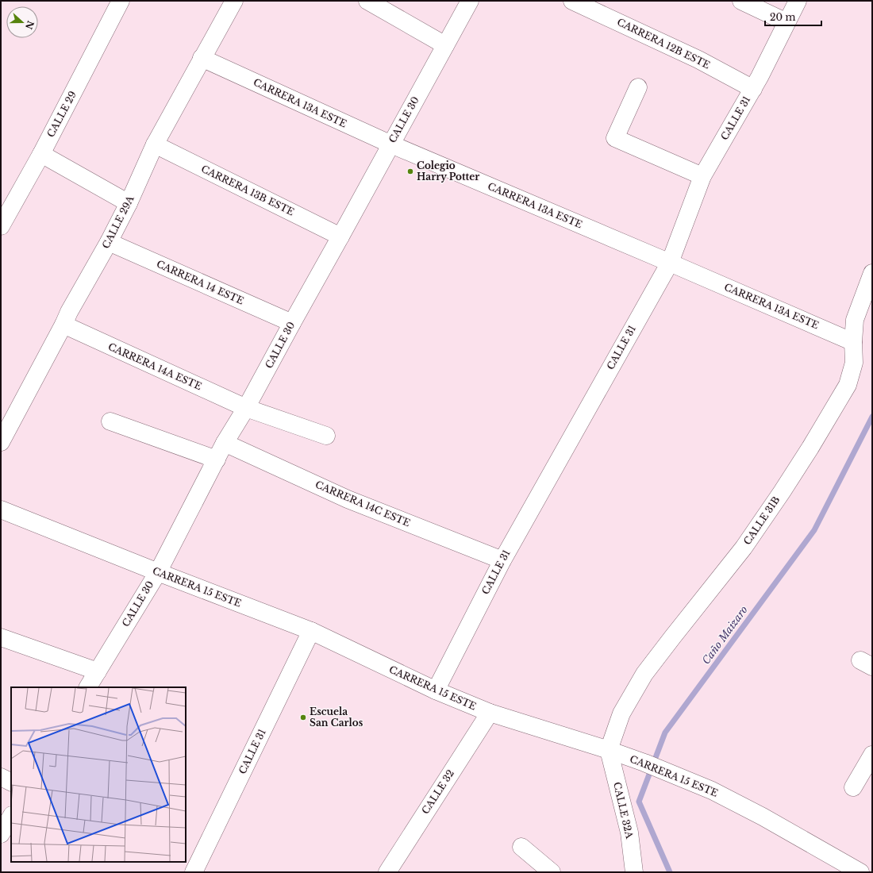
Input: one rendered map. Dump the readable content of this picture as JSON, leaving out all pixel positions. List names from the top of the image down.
{
  "streets": {
    "street": [
      "CARRERA 12B ESTE",
      "CARRERA 13A ESTE",
      "CALLE 29",
      "CALLE 31",
      "CALLE 30",
      "CARRERA 13B ESTE",
      "CALLE 29A",
      "CARRERA 14 ESTE",
      "CARRERA 14A ESTE",
      "CARRERA 14C ESTE",
      "CALLE 31B",
      "CARRERA 15 ESTE",
      "CALLE 32",
      "CALLE 32A"
    ]
  },
  "crossings": [
    ["CARRERA 12B ESTE", "CALLE 31"],
    ["CARRERA 13A ESTE", "CALLE 31"],
    ["CARRERA 13A ESTE", "CALLE 30"],
    ["CARRERA 13A ESTE", "CALLE 29A"],
    ["CARRERA 13A ESTE", "CALLE 31B"],
    ["CALLE 31", "CARRERA 14C ESTE"],
    ["CALLE 31", "CARRERA 15 ESTE"],
    ["CALLE 30", "CARRERA 13B ESTE"],
    ["CALLE 30", "CARRERA 14 ESTE"],
    ["CALLE 30", "CARRERA 14A ESTE"],
    ["CALLE 30", "CARRERA 14C ESTE"],
    ["CALLE 30", "CARRERA 15 ESTE"],
    ["CARRERA 13B ESTE", "CALLE 29A"],
    ["CALLE 29A", "CARRERA 14 ESTE"],
    ["CALLE 29A", "CARRERA 14A ESTE"],
    ["CALLE 31B", "CARRERA 15 ESTE"],
    ["CALLE 31B", "CALLE 32A"],
    ["CARRERA 15 ESTE", "CALLE 32"],
    ["CARRERA 15 ESTE", "CALLE 32A"]
  ],
  "water": ["Caño Maizaro"],
  "places": ["Colegio Harry Potter", "Escuela San Carlos"],
  "scale_bar": "20 m",
  "north": "right"
}
